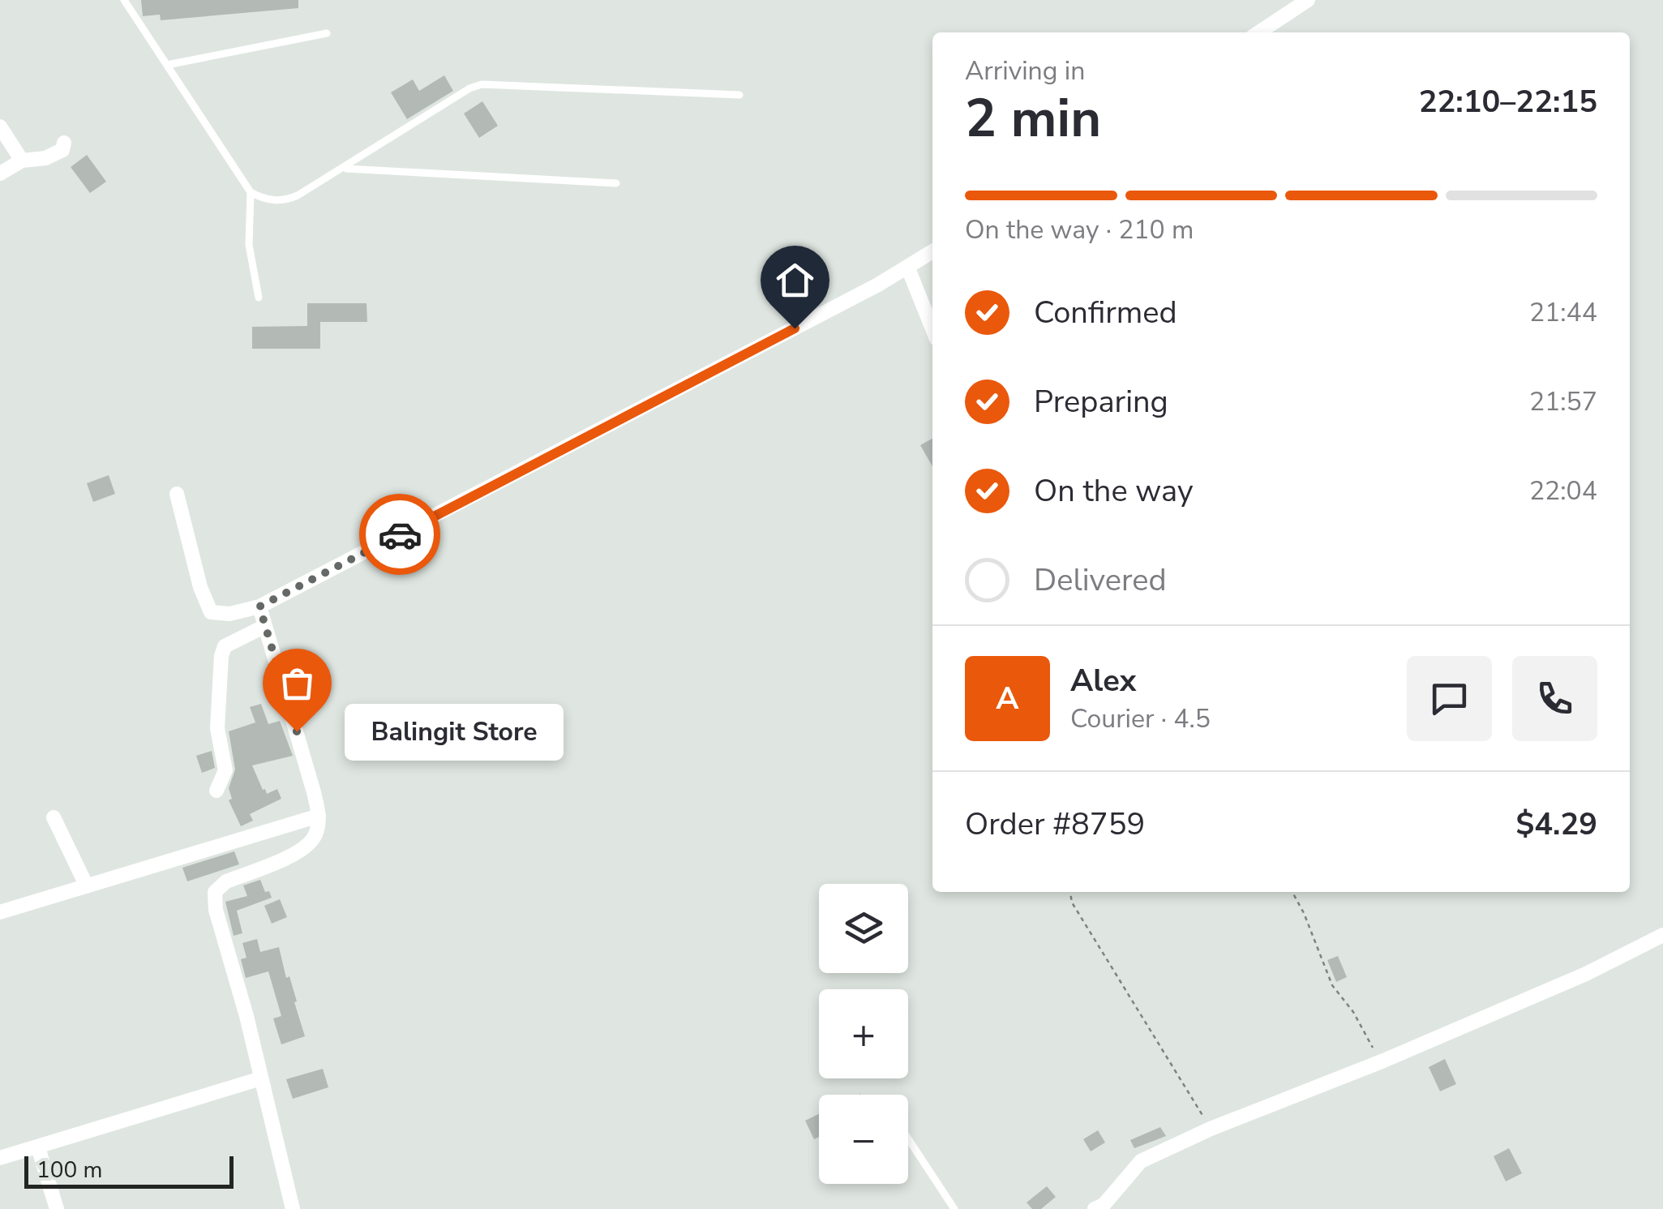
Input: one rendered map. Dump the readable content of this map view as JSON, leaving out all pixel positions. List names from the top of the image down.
{
  "places": ["Balingit Store"],
  "scale_bar": "100 m",
  "page": {
    "heading": ["2 min", "Arriving in", "22:10–22:15"],
    "panel": [
      "Alex",
      "Courier · 4.5",
      "Order #8759",
      "$4.29"
    ],
    "bar": "On the way · 210 m",
    "list": [
      ["Confirmed", "21:44"],
      ["Preparing", "21:57"],
      ["On the way", "22:04"],
      "Delivered"
    ],
    "round": "A",
    "bubble": "Balingit Store",
    "map_buttons": ["+", "−"],
    "scale": "100 m"
  }
}
